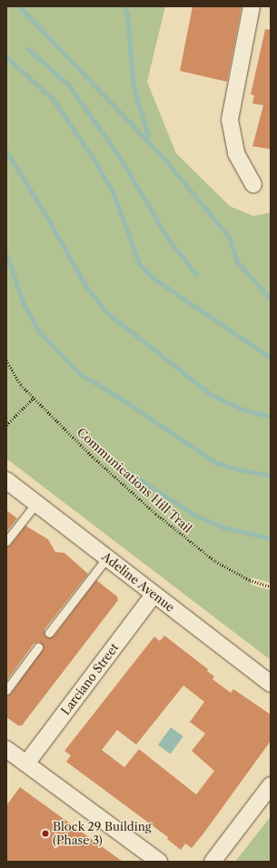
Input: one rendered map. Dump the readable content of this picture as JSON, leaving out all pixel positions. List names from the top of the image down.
{
  "streets": {
    "street": ["Adeline Avenue", "Larciano Street"],
    "path": ["Communications Hill Trail"]
  },
  "crossings": [
    ["Adeline Avenue", "Larciano Street"]
  ],
  "places": ["Block 29 Building (Phase 3)"]
}
